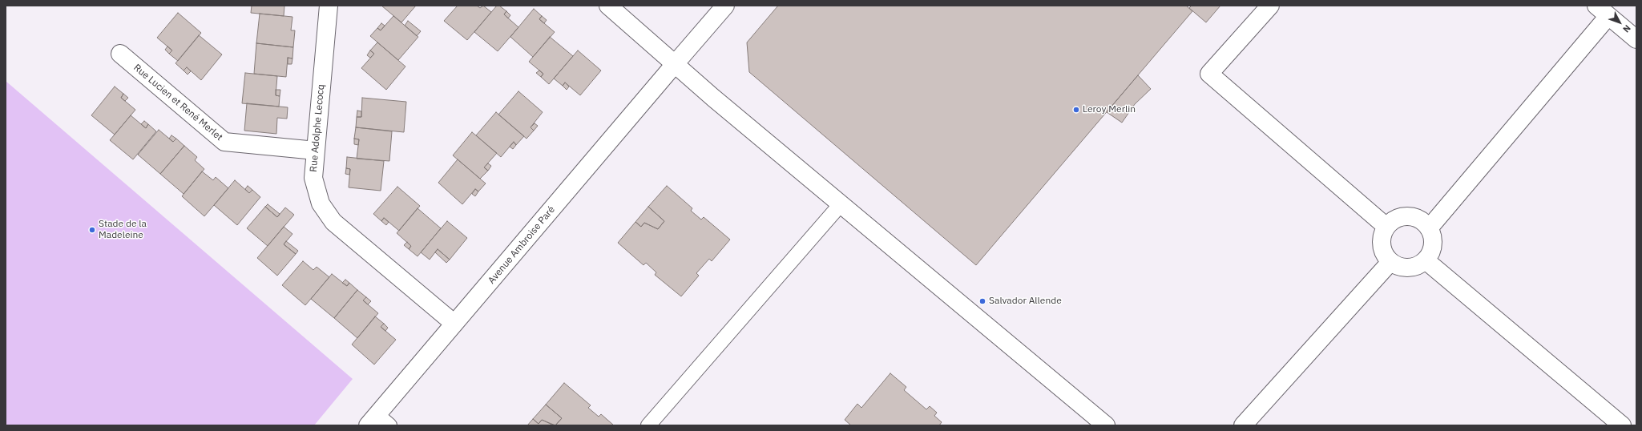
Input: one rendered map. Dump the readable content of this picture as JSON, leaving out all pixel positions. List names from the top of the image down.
{
  "streets": {
    "street": ["Rue Lucien et René Merlet", "Rue Adolphe Lecocq", "Avenue Ambroise Paré"]
  },
  "crossings": [
    ["Rue Lucien et René Merlet", "Rue Adolphe Lecocq"],
    ["Rue Adolphe Lecocq", "Avenue Ambroise Paré"]
  ],
  "places": ["Leroy Merlin", "Stade de la Madeleine", "Salvador Allende"],
  "north": "bottom right"
}
